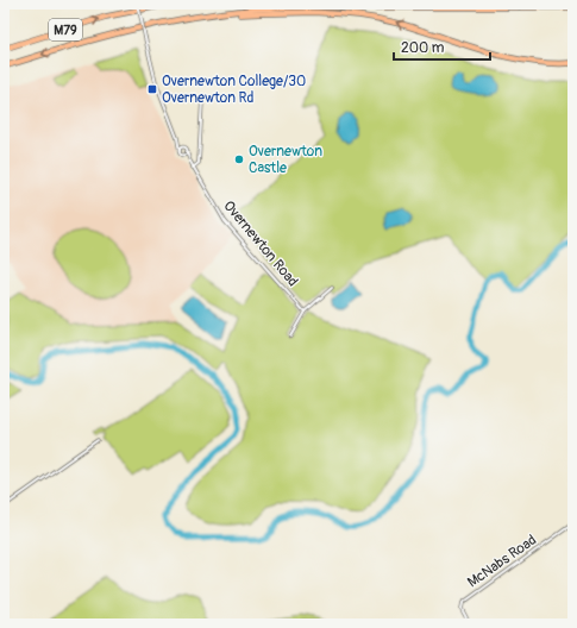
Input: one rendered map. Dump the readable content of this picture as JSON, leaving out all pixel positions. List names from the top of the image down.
{
  "streets": {
    "highway": ["M79"],
    "street": ["Overnewton Road", "McNabs Road"]
  },
  "places": {
    "transit": ["Overnewton College/30 Overnewton Rd"],
    "other": ["Overnewton Castle"]
  },
  "scale_bar": "200 m"
}
